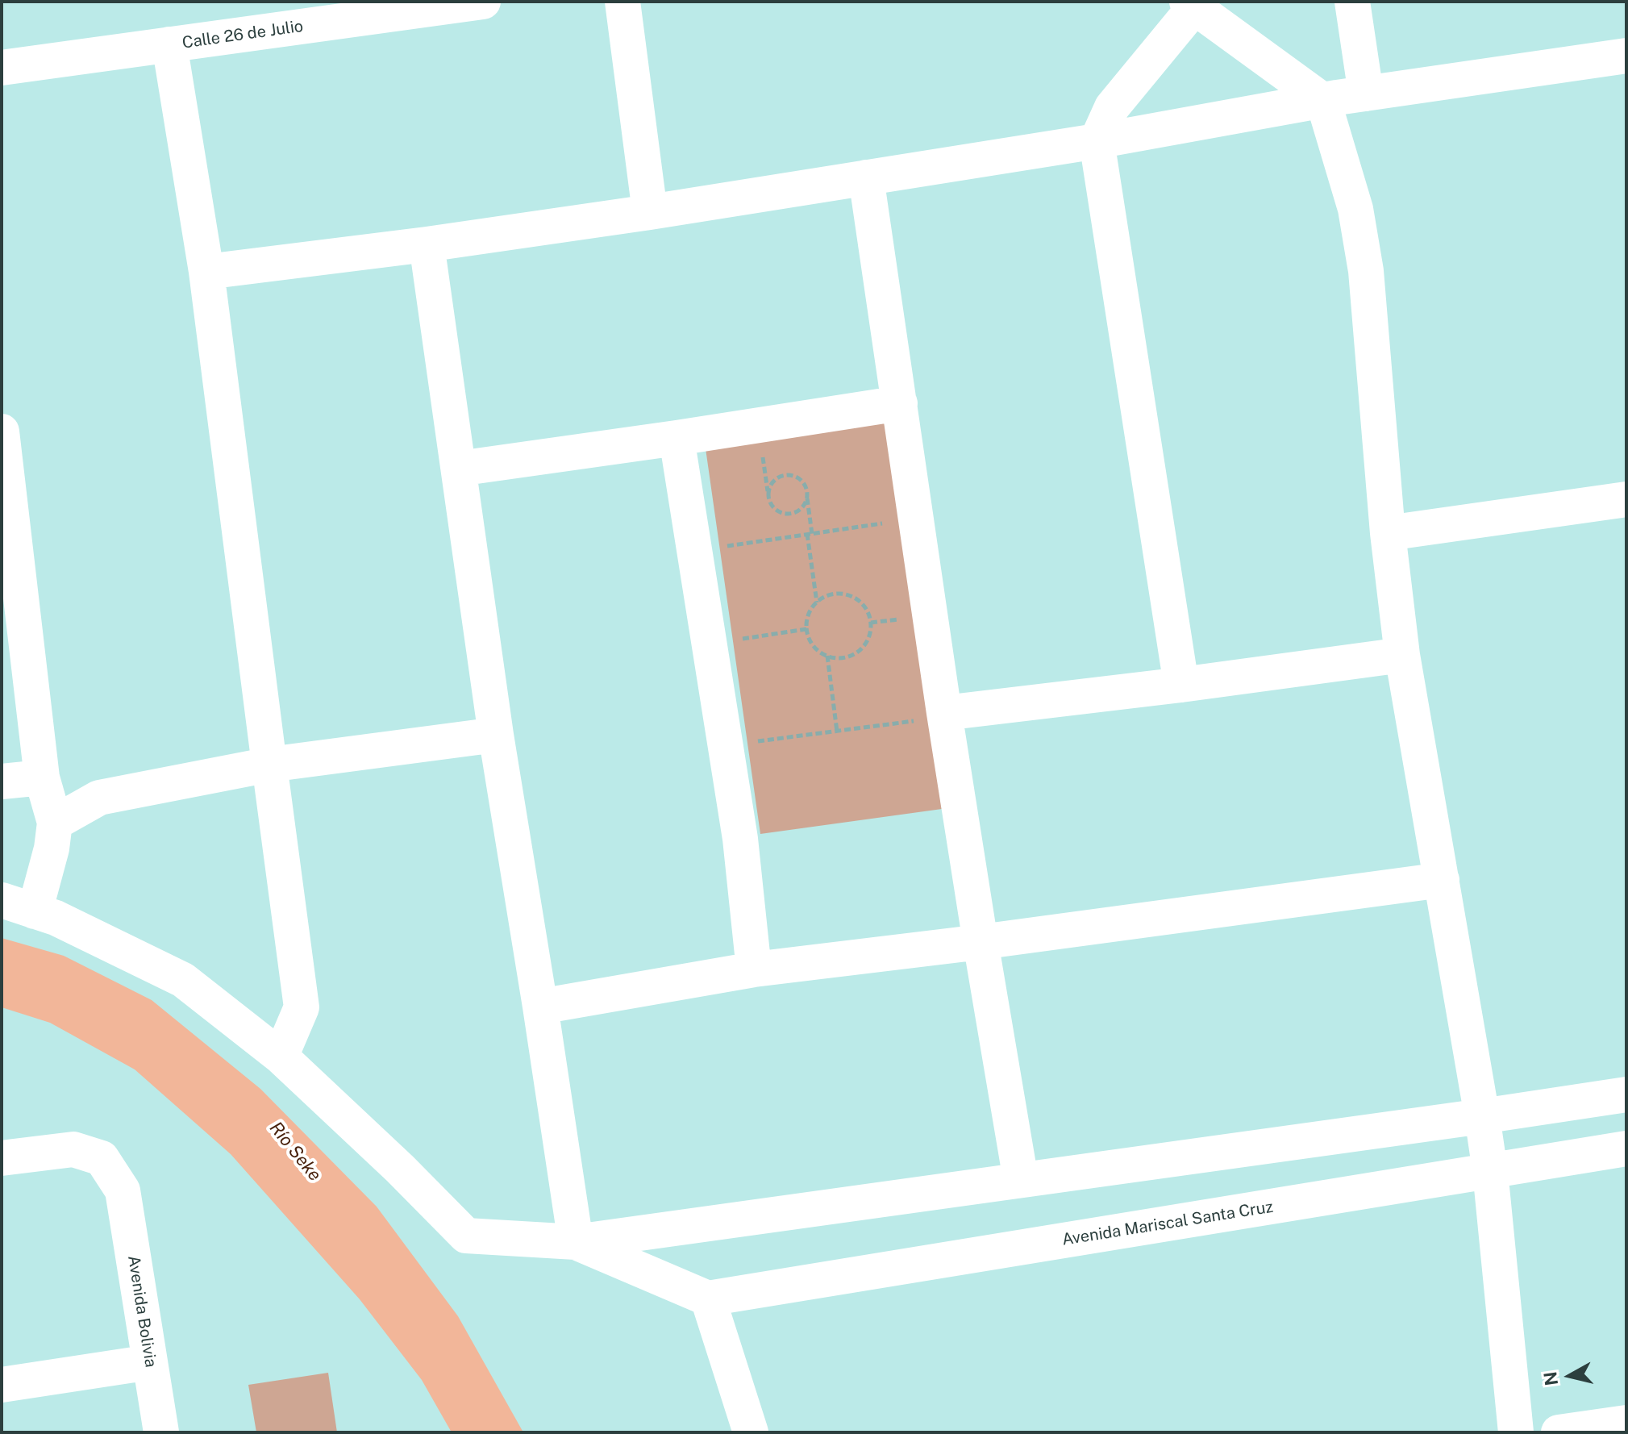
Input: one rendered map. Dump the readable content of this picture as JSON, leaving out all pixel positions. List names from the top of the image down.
{
  "streets": {
    "street": ["Calle 26 de Julio", "Avenida Mariscal Santa Cruz", "Avenida Bolivia"]
  },
  "water": ["Río Seke"],
  "north": "left"
}
